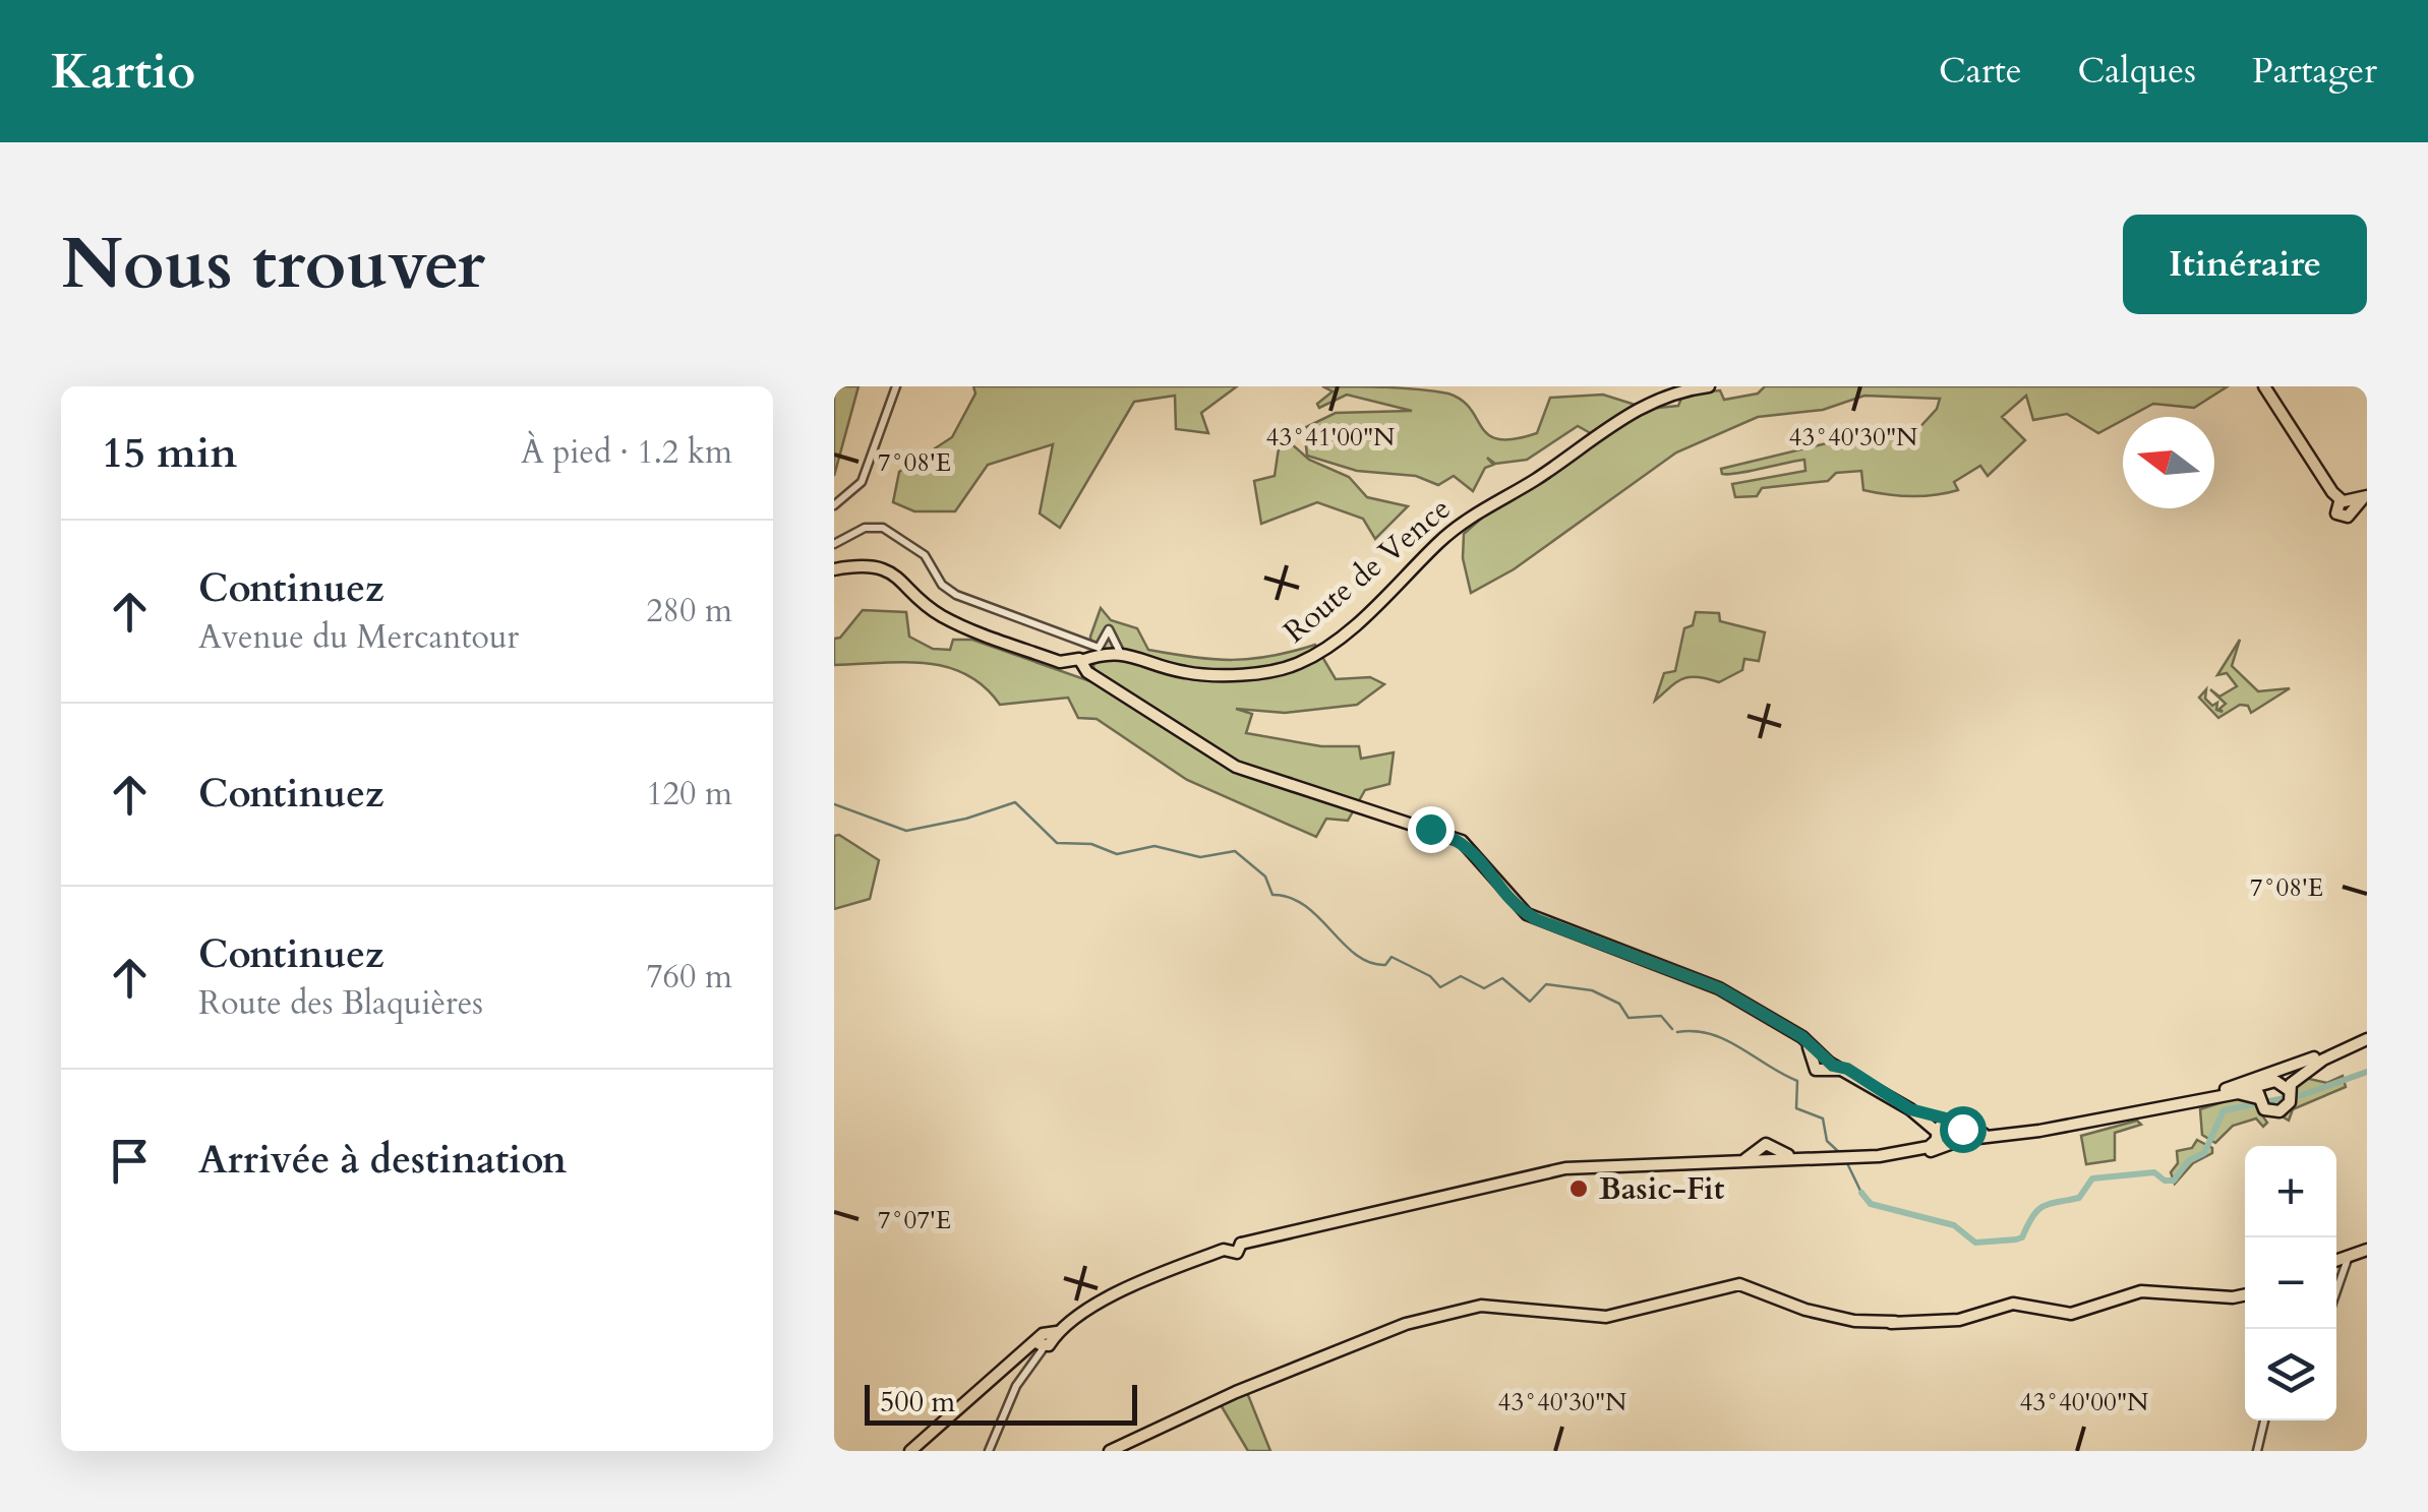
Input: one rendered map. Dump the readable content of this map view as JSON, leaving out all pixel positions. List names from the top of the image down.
{
  "streets": {
    "main road": ["Route de Vence"]
  },
  "places": ["Basic-Fit"],
  "scale_bar": "500 m",
  "north": "left",
  "page": {
    "header": "Kartio",
    "nav": ["Carte", "Calques", "Partager"],
    "buttons": "Itinéraire",
    "title": "Nous trouver",
    "heading": ["15 min", "À pied · 1.2 km"],
    "list": [
      ["Continuez", "Avenue du Mercantour", "280 m"],
      ["Continuez", "120 m"],
      ["Continuez", "Route des Blaquières", "760 m"],
      "Arrivée à destination"
    ],
    "map_buttons": ["+", "−"],
    "scale": "500 m"
  },
  "coordinates": [
    "43°41'00\"N",
    "43°40'30\"N",
    "7°08'E",
    "7°07'E",
    "43°40'00\"N"
  ]
}
